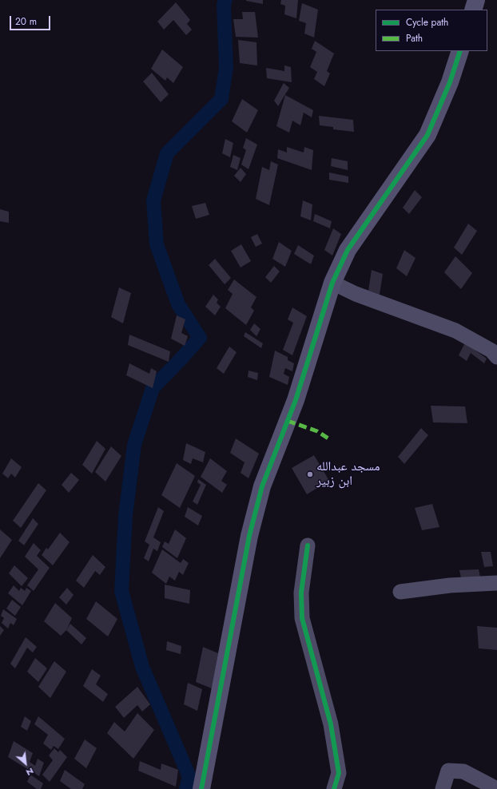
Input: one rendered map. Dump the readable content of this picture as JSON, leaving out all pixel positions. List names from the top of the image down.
{
  "places": ["مسجد عبدالله ابن زبیر"],
  "legend": ["Cycle path", "Path"],
  "scale_bar": "20 m",
  "north": "bottom right"
}
